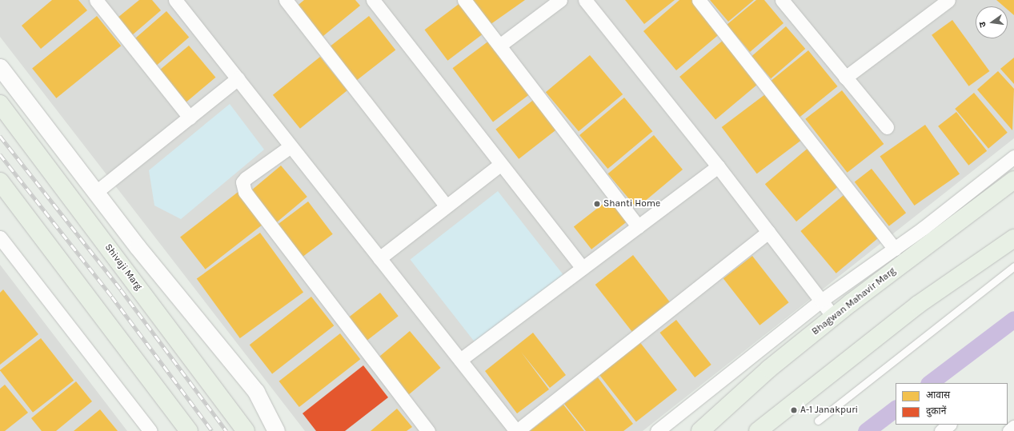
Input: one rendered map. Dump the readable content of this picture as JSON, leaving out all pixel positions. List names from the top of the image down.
{
  "streets": {
    "main road": ["Shivaji Marg", "Bhagwan Mahavir Marg"]
  },
  "places": ["Shanti Home", "A-1 Janakpuri"],
  "legend": ["आवास", "दुकानें"],
  "north": "left"
}
